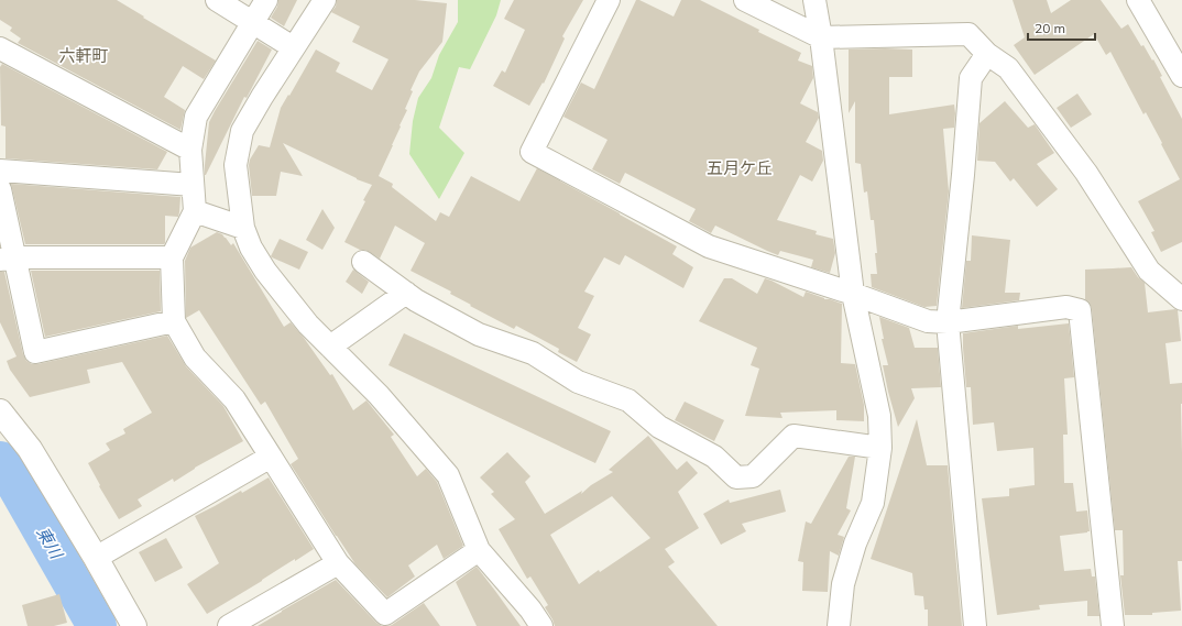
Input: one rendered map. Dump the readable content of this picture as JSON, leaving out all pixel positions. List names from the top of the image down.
{
  "districts": ["六軒町", "五月ケ丘"],
  "water": ["東川"],
  "scale_bar": "20 m"
}
